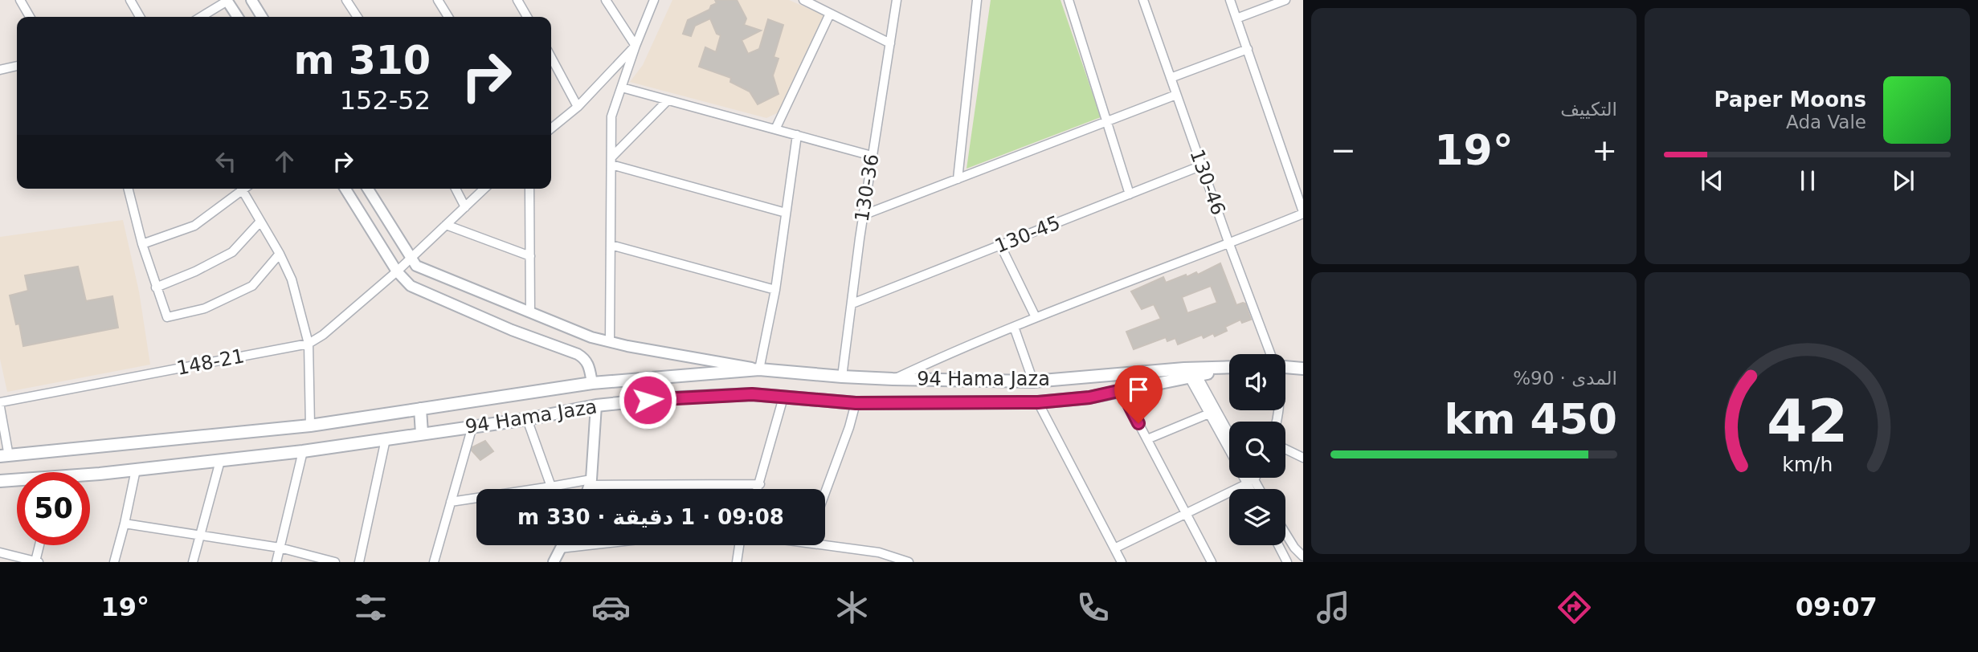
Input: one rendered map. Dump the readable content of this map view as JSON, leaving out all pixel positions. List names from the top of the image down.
{
  "streets": {
    "main road": ["94 Hama Jaza"],
    "street": [
      "130-46",
      "130-36",
      "130-45",
      "148-21"
    ]
  },
  "crossings": [
    ["130-46", "130-45"],
    ["130-36", "130-45"],
    ["130-36", "94 Hama Jaza"]
  ],
  "page": {
    "tile": [
      "التكييف",
      ["المدى · 90%", "450 km"]
    ],
    "turn": ["310 m", "152-52"],
    "song": ["Paper Moons", "Ada Vale"],
    "heat": ["−", "19°", "+"],
    "limit": "50",
    "trip": "09:08 · 1 دقيقة · 330 m",
    "tabs": ["09:07", "19°"],
    "gauge": ["42", "km/h"]
  }
}
